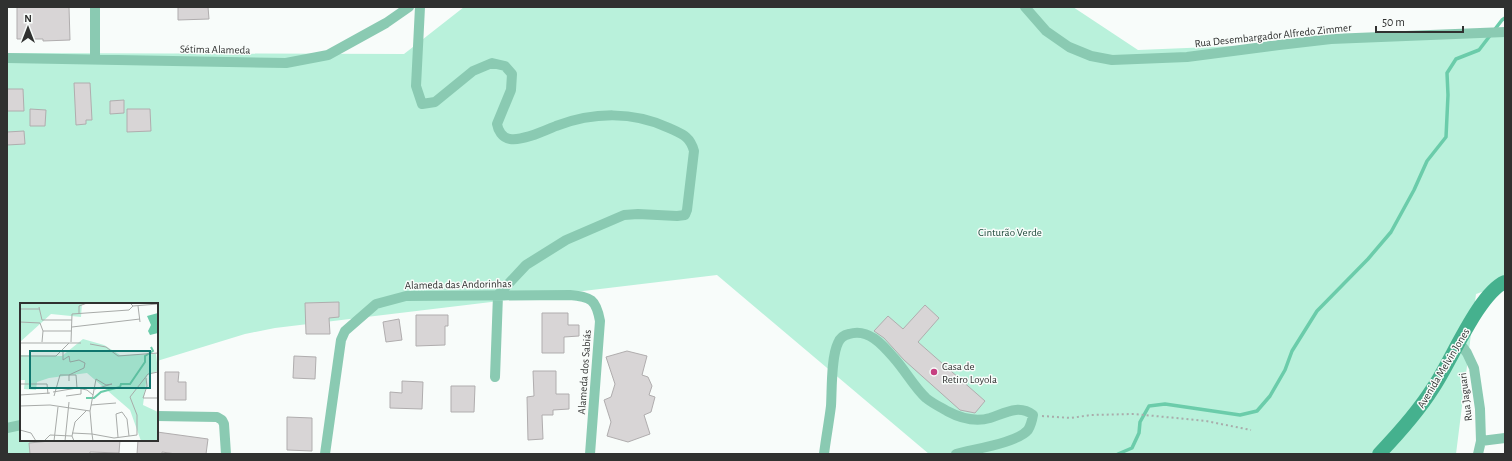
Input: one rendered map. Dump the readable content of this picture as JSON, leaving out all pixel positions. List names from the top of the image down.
{
  "streets": {
    "main road": ["Avenida Melvin Jones"],
    "street": [
      "Rua Desembargador Alfredo Zimmer",
      "Sétima Alameda",
      "Alameda das Andorinhas",
      "Alameda dos Sabiás",
      "Rua Jaguari"
    ]
  },
  "crossings": [
    ["Alameda das Andorinhas", "Alameda dos Sabiás"],
    ["Avenida Melvin Jones", "Rua Jaguari"]
  ],
  "parks": ["Cinturão Verde"],
  "places": ["Casa de Retiro Loyola"],
  "scale_bar": "50 m",
  "north": "top"
}
